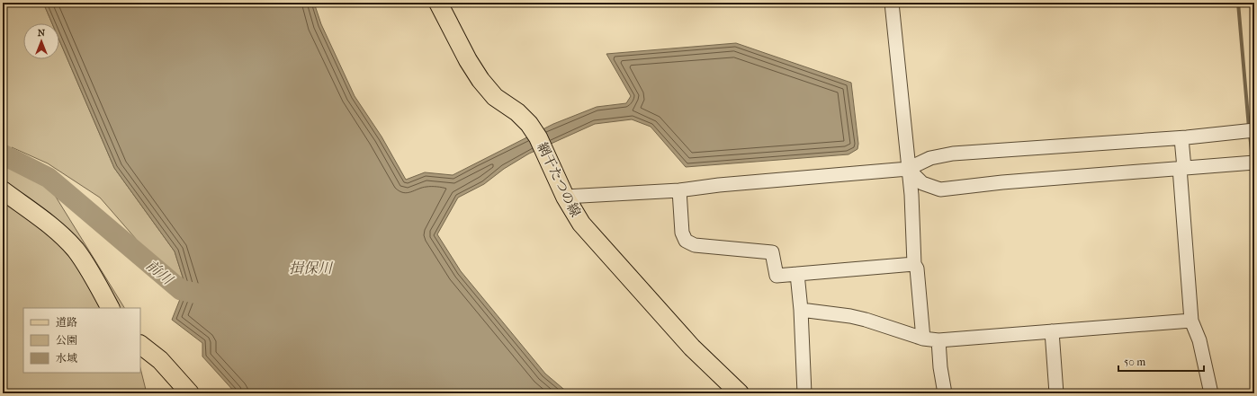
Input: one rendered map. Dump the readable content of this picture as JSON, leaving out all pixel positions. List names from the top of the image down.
{
  "streets": {
    "main road": ["網干たつの線"]
  },
  "water": ["揖保川", "前川"],
  "legend": ["道路", "公園", "水域"],
  "scale_bar": "50 m",
  "north": "top"
}
